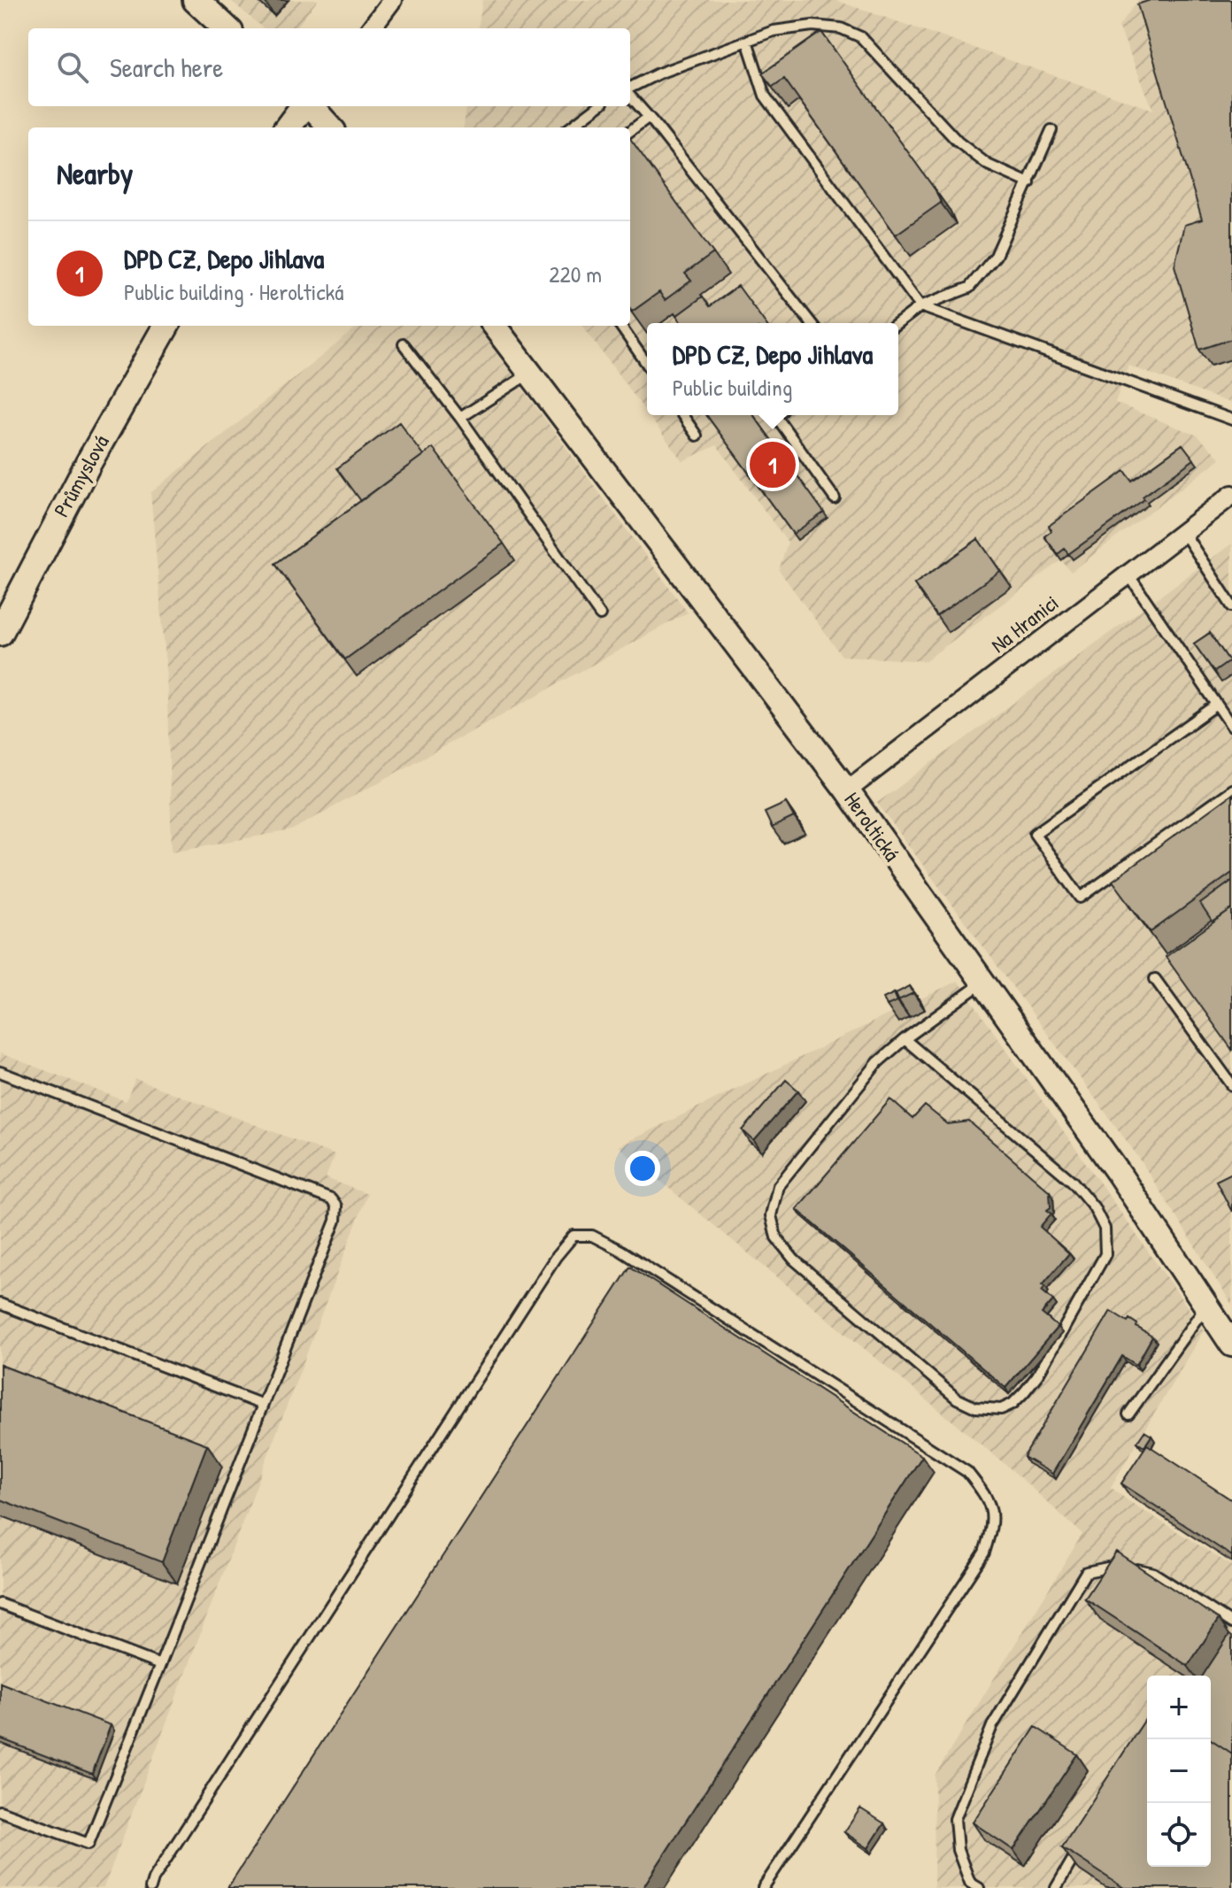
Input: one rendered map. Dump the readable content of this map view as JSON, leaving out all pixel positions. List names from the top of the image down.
{
  "streets": {
    "main road": ["Průmyslová"],
    "street": ["Na Hranici", "Heroltická"]
  },
  "crossings": [
    ["Na Hranici", "Heroltická"]
  ],
  "page": {
    "search": "Search here",
    "heading": "Nearby",
    "list": [
      {
        "mark": "1",
        "name": "DPD CZ, Depo Jihlava",
        "note": "Public building · Heroltická",
        "value": "220 m"
      }
    ],
    "popup": ["DPD CZ, Depo Jihlava", "Public building"],
    "pins": "1",
    "map_buttons": ["+", "−"]
  }
}
